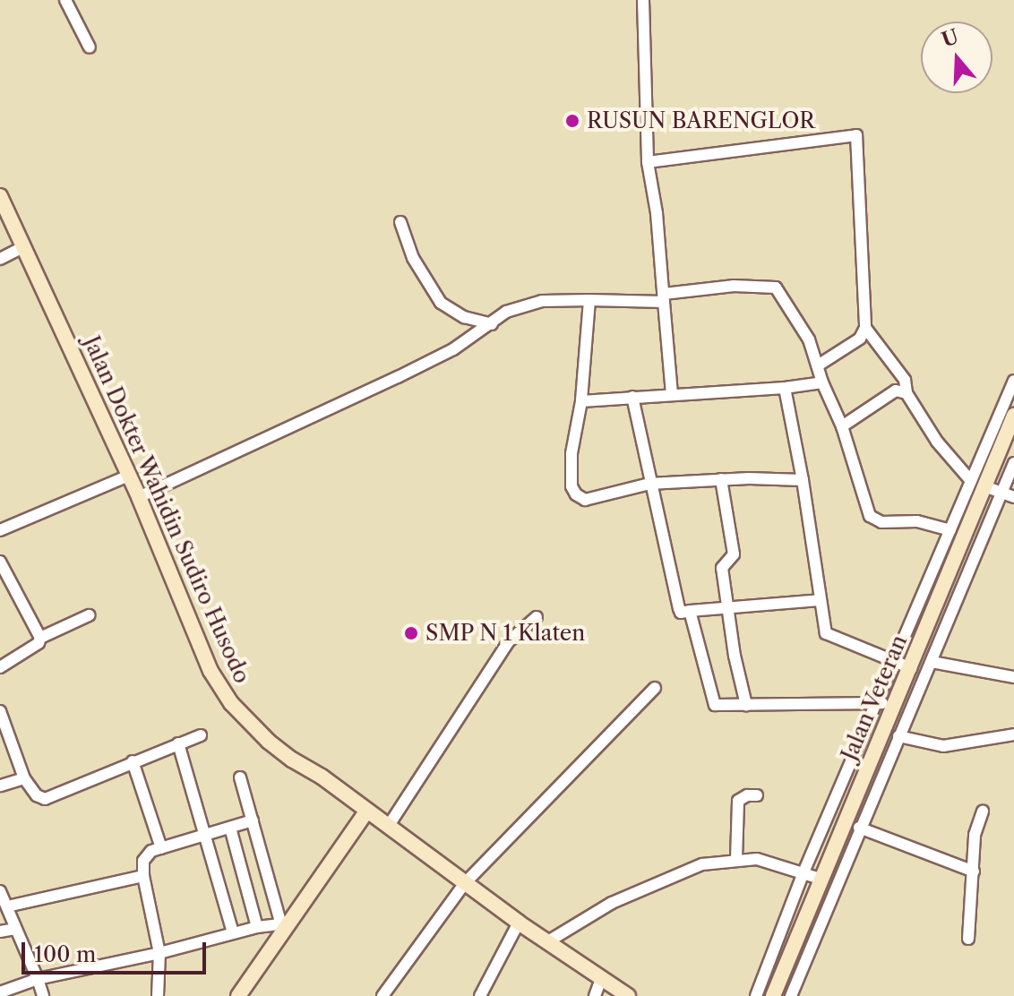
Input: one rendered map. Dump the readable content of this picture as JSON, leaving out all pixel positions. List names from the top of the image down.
{
  "streets": {
    "main road": ["Jalan Dokter Wahidin Sudiro Husodo", "Jalan Veteran"]
  },
  "places": ["RUSUN BARENGLOR", "SMP N 1 Klaten"],
  "scale_bar": "100 m",
  "north": "top"
}
